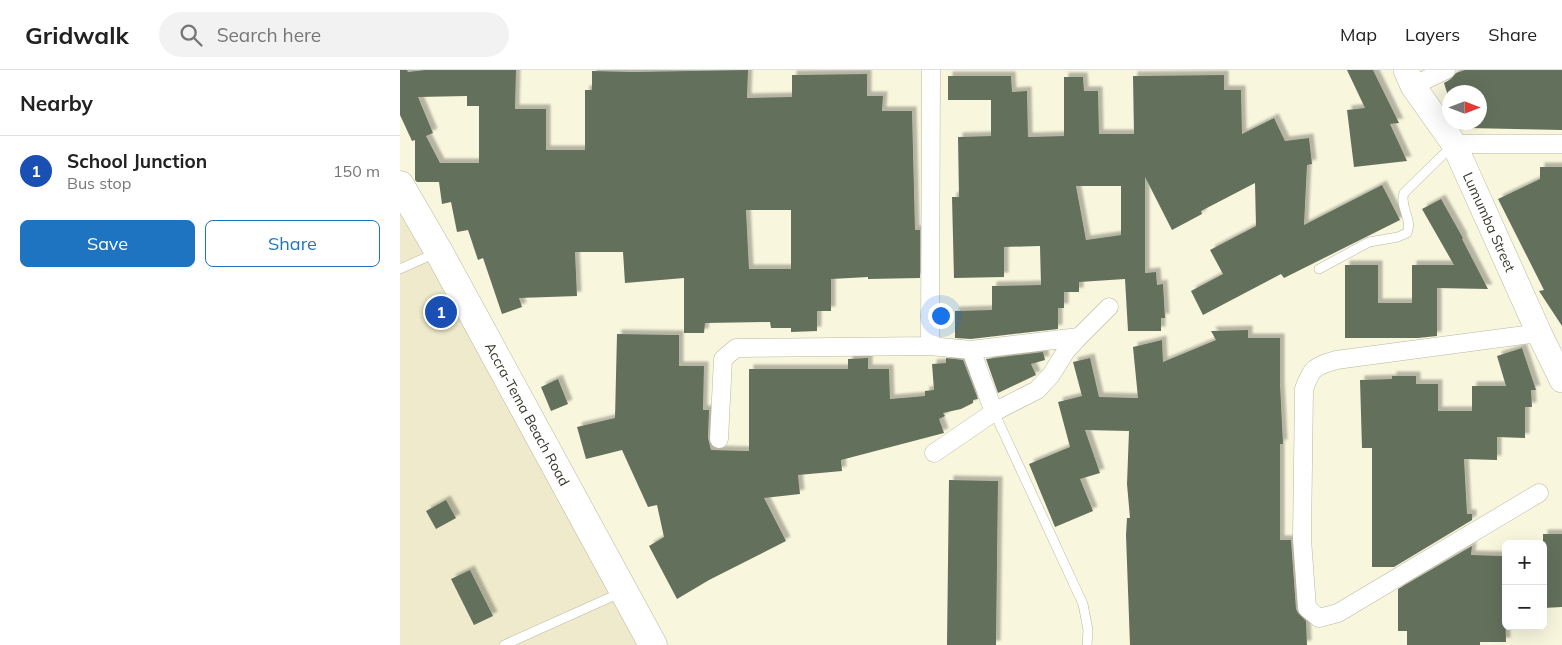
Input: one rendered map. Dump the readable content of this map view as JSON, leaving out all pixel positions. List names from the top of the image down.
{
  "streets": {
    "main road": ["Lumumba Street", "Accra-Tema Beach Road"]
  },
  "north": "right",
  "page": {
    "header": "Gridwalk",
    "search": "Search here",
    "nav": ["Map", "Layers", "Share"],
    "heading": "Nearby",
    "list": [
      {
        "mark": "1",
        "name": "School Junction",
        "note": "Bus stop",
        "value": "150 m"
      }
    ],
    "buttons": ["Save", "Share"],
    "pins": "1",
    "map_buttons": ["+", "−"]
  }
}
